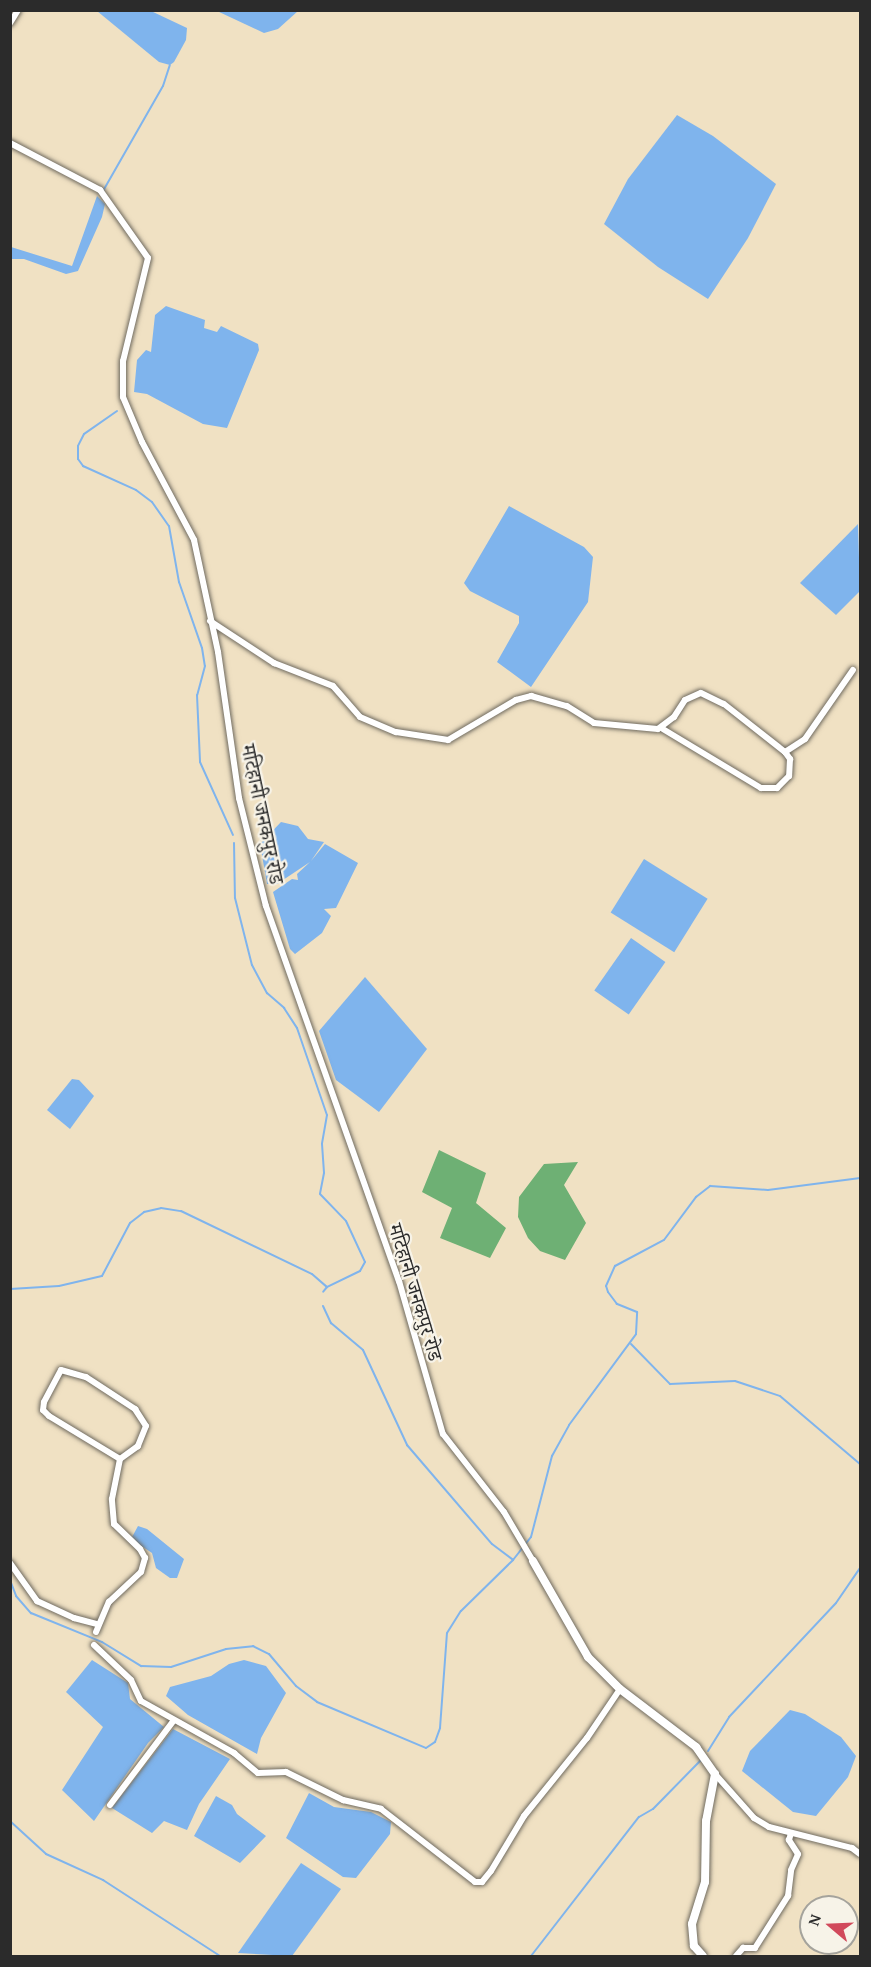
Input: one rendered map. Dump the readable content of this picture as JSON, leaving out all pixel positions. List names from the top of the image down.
{
  "streets": {
    "street": ["मटिहानी जनकपुर रोड"]
  },
  "north": "left"
}
